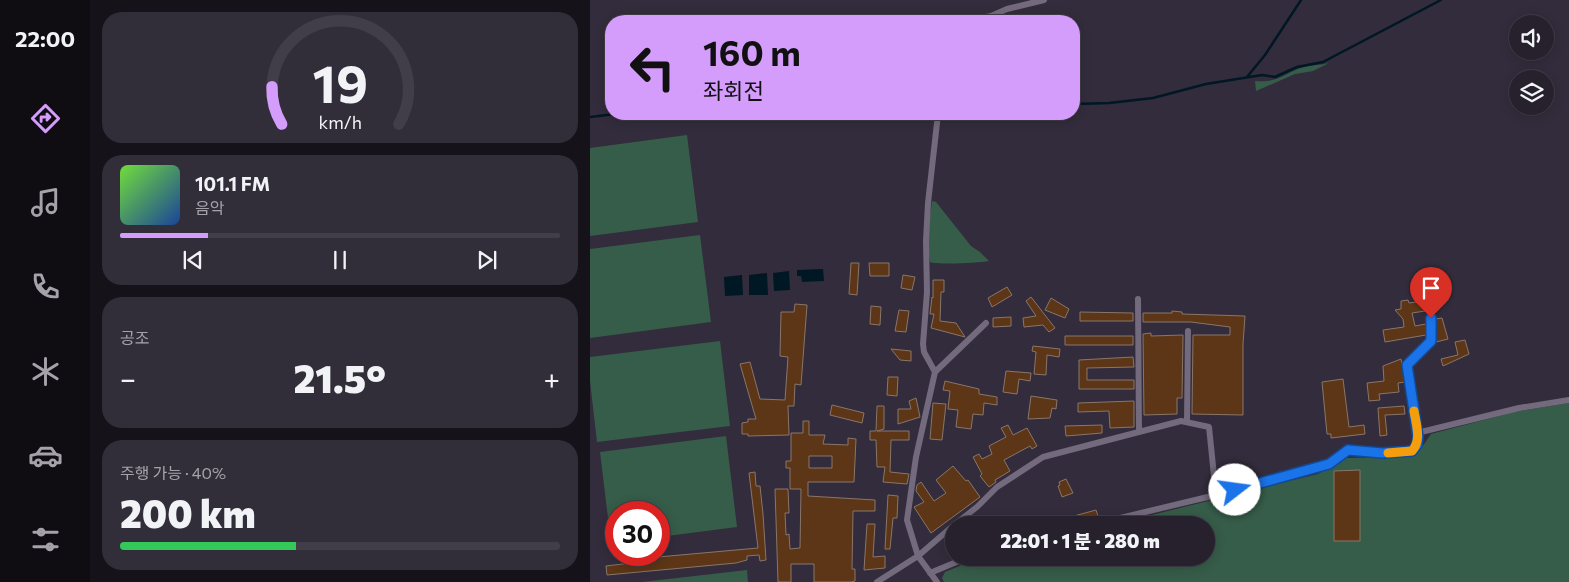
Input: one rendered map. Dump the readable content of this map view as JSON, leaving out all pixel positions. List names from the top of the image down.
{
  "page": {
    "tabs": "22:00",
    "turn": ["160 m", "좌회전"],
    "song": ["101.1 FM", "음악"],
    "tile": [
      "공조",
      ["주행 가능 · 40%", "200 km"]
    ],
    "heat": ["−", "21.5°", "+"],
    "limit": "30",
    "trip": "22:01 · 1 분 · 280 m",
    "gauge": ["19", "km/h"]
  }
}
